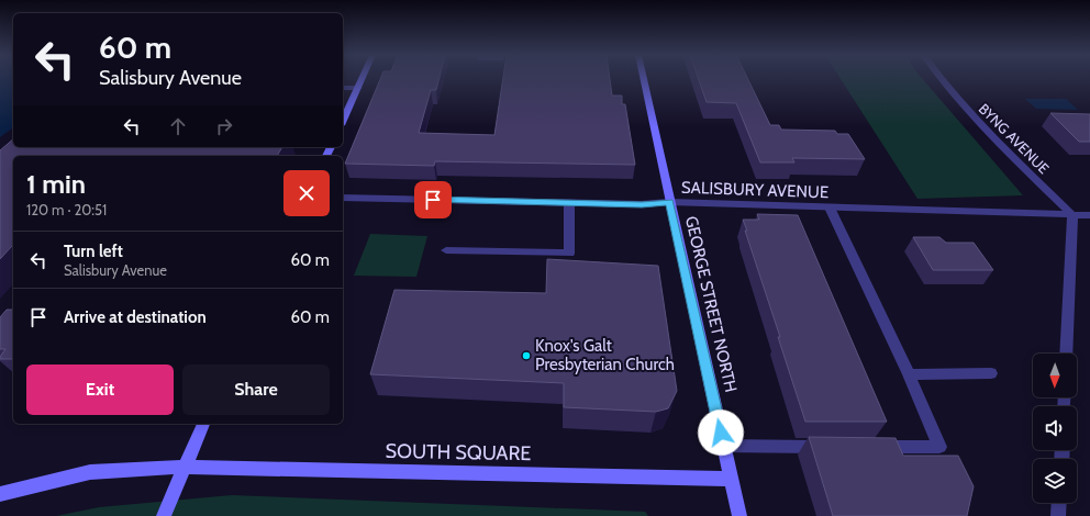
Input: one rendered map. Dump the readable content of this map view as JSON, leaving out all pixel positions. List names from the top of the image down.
{
  "streets": {
    "street": [
      "BYNG AVENUE",
      "SALISBURY AVENUE",
      "GEORGE STREET NORTH",
      "SOUTH SQUARE"
    ]
  },
  "crossings": [
    ["BYNG AVENUE", "SALISBURY AVENUE"],
    ["SALISBURY AVENUE", "GEORGE STREET NORTH"],
    ["GEORGE STREET NORTH", "SOUTH SQUARE"]
  ],
  "places": ["Knox's Galt Presbyterian Church"],
  "north": "bottom",
  "page": {
    "turn": ["60 m", "Salisbury Avenue"],
    "heading": ["1 min", "120 m · 20:51"],
    "list": [
      {
        "name": "Turn left",
        "note": "Salisbury Avenue",
        "value": "60 m"
      },
      {
        "name": "Arrive at destination",
        "value": "60 m"
      }
    ],
    "buttons": ["Exit", "Share"]
  }
}
